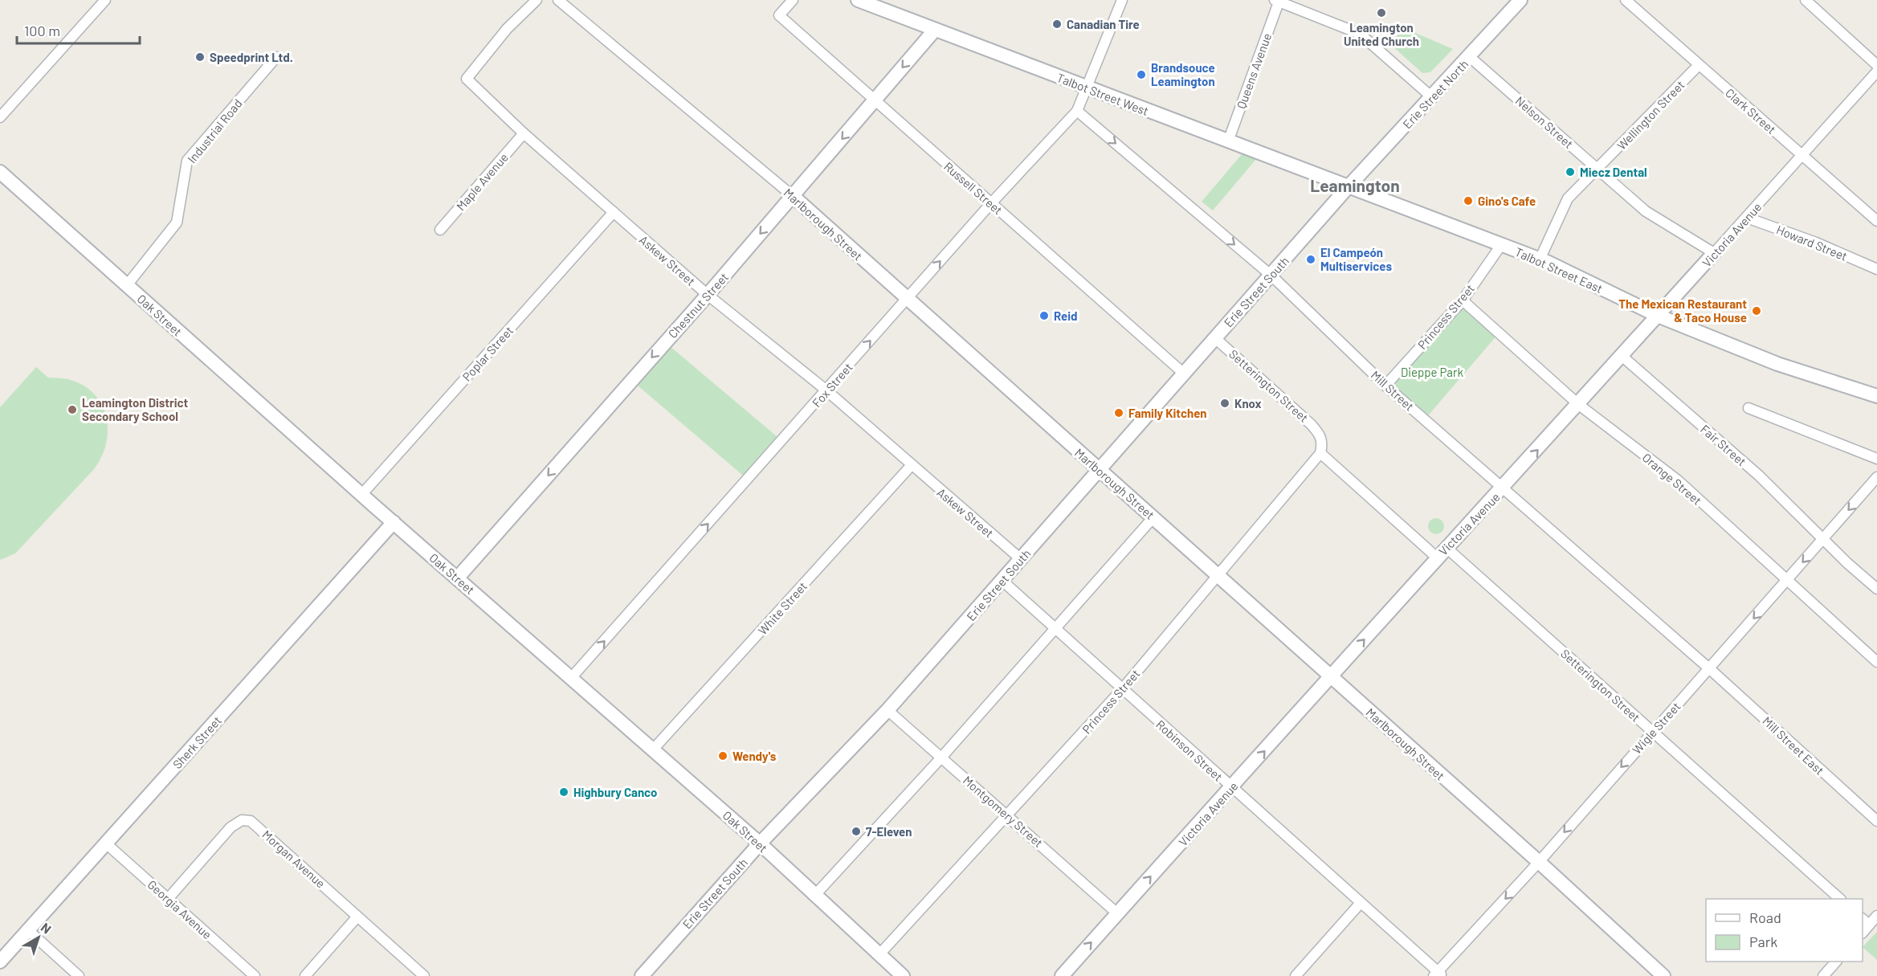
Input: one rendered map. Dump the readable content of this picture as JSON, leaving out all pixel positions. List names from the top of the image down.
{
  "streets": {
    "street": [
      "Queens Avenue",
      "Talbot Street West",
      "Erie Street North",
      "Clark Street",
      "Wellington Street",
      "Nelson Street",
      "Industrial Road",
      "Maple Avenue",
      "Russell Street",
      "Marlborough Street",
      "Victoria Avenue",
      "Howard Street",
      "Askew Street",
      "Talbot Street East",
      "Erie Street South",
      "Chestnut Street",
      "Oak Street",
      "Princess Street",
      "Poplar Street",
      "Fox Street",
      "Setterington Street",
      "Mill Street",
      "Fair Street",
      "Orange Street",
      "White Street",
      "Wigle Street",
      "Sherk Street",
      "Mill Street East",
      "Robinson Street",
      "Montgomery Street",
      "Morgan Avenue",
      "Georgia Avenue"
    ]
  },
  "crossings": [
    ["Queens Avenue", "Talbot Street West"],
    ["Talbot Street West", "Erie Street North"],
    ["Talbot Street West", "Talbot Street East"],
    ["Talbot Street West", "Erie Street South"],
    ["Talbot Street West", "Chestnut Street"],
    ["Talbot Street West", "Fox Street"],
    ["Erie Street North", "Nelson Street"],
    ["Erie Street North", "Talbot Street East"],
    ["Erie Street North", "Erie Street South"],
    ["Clark Street", "Wellington Street"],
    ["Clark Street", "Victoria Avenue"],
    ["Wellington Street", "Nelson Street"],
    ["Wellington Street", "Talbot Street East"],
    ["Nelson Street", "Victoria Avenue"],
    ["Industrial Road", "Oak Street"],
    ["Maple Avenue", "Askew Street"],
    ["Russell Street", "Erie Street South"],
    ["Russell Street", "Chestnut Street"],
    ["Russell Street", "Fox Street"],
    ["Marlborough Street", "Victoria Avenue"],
    ["Marlborough Street", "Erie Street South"],
    ["Marlborough Street", "Chestnut Street"],
    ["Marlborough Street", "Princess Street"],
    ["Marlborough Street", "Fox Street"],
    ["Marlborough Street", "Wigle Street"],
    ["Victoria Avenue", "Howard Street"],
    ["Victoria Avenue", "Talbot Street East"],
    ["Victoria Avenue", "Setterington Street"],
    ["Victoria Avenue", "Mill Street"],
    ["Victoria Avenue", "Fair Street"],
    ["Victoria Avenue", "Orange Street"],
    ["Victoria Avenue", "Robinson Street"],
    ["Victoria Avenue", "Montgomery Street"],
    ["Askew Street", "Erie Street South"],
    ["Askew Street", "Chestnut Street"],
    ["Askew Street", "Poplar Street"],
    ["Askew Street", "Fox Street"],
    ["Askew Street", "White Street"],
    ["Talbot Street East", "Erie Street South"],
    ["Talbot Street East", "Princess Street"],
    ["Erie Street South", "Oak Street"],
    ["Erie Street South", "Setterington Street"],
    ["Erie Street South", "Mill Street"],
    ["Erie Street South", "Robinson Street"],
    ["Erie Street South", "Montgomery Street"],
    ["Chestnut Street", "Oak Street"],
    ["Oak Street", "Princess Street"],
    ["Oak Street", "Poplar Street"],
    ["Oak Street", "Fox Street"],
    ["Oak Street", "White Street"],
    ["Oak Street", "Sherk Street"],
    ["Princess Street", "Setterington Street"],
    ["Princess Street", "Mill Street"],
    ["Princess Street", "Orange Street"],
    ["Princess Street", "Robinson Street"],
    ["Princess Street", "Montgomery Street"],
    ["Fox Street", "Mill Street"],
    ["Setterington Street", "Wigle Street"],
    ["Mill Street", "Wigle Street"],
    ["Mill Street", "Mill Street East"],
    ["Fair Street", "Wigle Street"],
    ["Orange Street", "Wigle Street"],
    ["Wigle Street", "Mill Street East"],
    ["Wigle Street", "Robinson Street"],
    ["Sherk Street", "Georgia Avenue"],
    ["Morgan Avenue", "Georgia Avenue"]
  ],
  "one_way": [
    "Victoria Avenue",
    "Chestnut Street",
    "Fox Street",
    "Wigle Street"
  ],
  "districts": ["Leamington"],
  "parks": ["Dieppe Park"],
  "places": [
    "Leamington United Church",
    "Canadian Tire",
    "Speedprint Ltd.",
    "Brandsouce Leamington",
    "Miecz Dental",
    "Gino's Cafe",
    "El Campeón Multiservices",
    "The Mexican Restaurant & Taco House",
    "Reid",
    "Knox",
    "Leamington District Secondary School",
    "Family Kitchen",
    "Wendy's",
    "Highbury Canco",
    "7-Eleven"
  ],
  "legend": ["Road", "Park"],
  "scale_bar": "100 m",
  "north": "top right"
}
